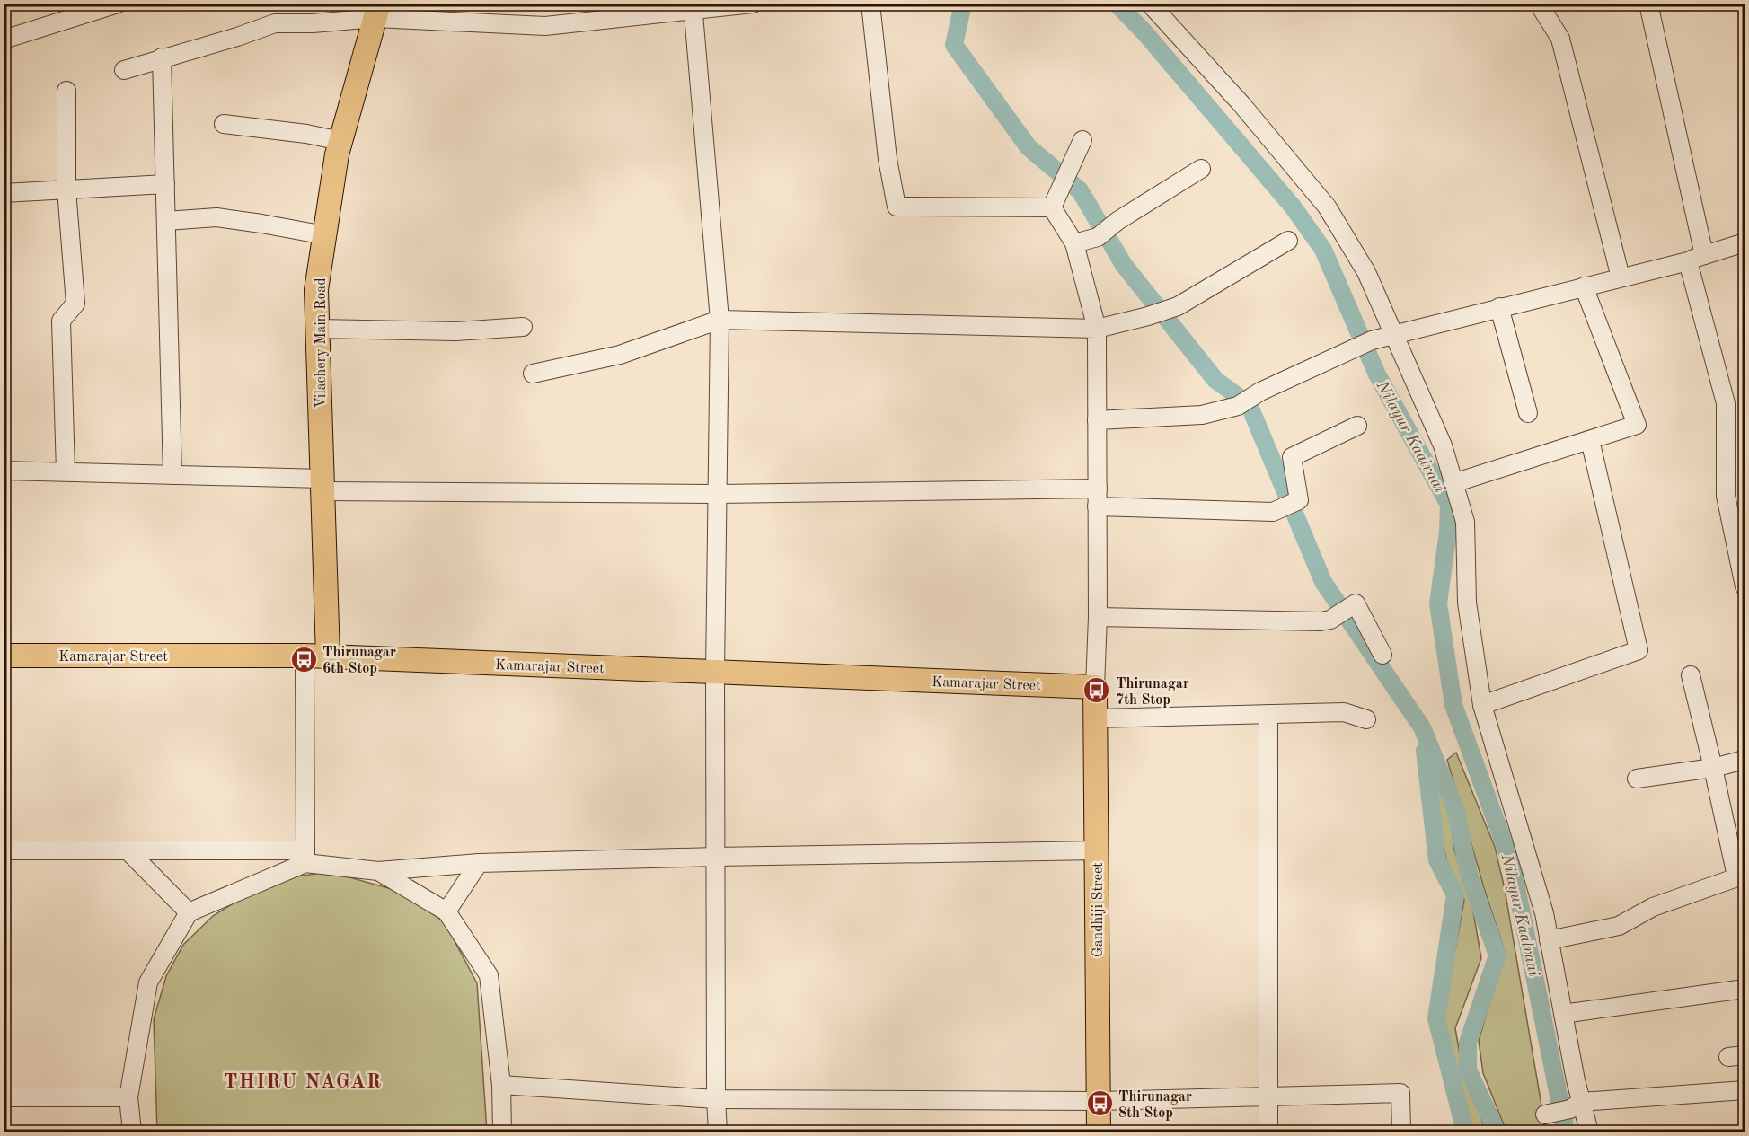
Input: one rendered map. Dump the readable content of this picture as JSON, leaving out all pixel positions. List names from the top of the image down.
{
  "streets": {
    "main road": ["Vilachery Main Road", "Kamarajar Street", "Gandhiji Street"]
  },
  "crossings": [
    ["Vilachery Main Road", "Kamarajar Street"],
    ["Kamarajar Street", "Gandhiji Street"]
  ],
  "districts": ["THIRU NAGAR"],
  "water": ["Nilayur Kaalvaai"],
  "places": {
    "bus stop": ["Thirunagar 6th Stop", "Thirunagar 7th Stop", "Thirunagar 8th Stop"]
  }
}
